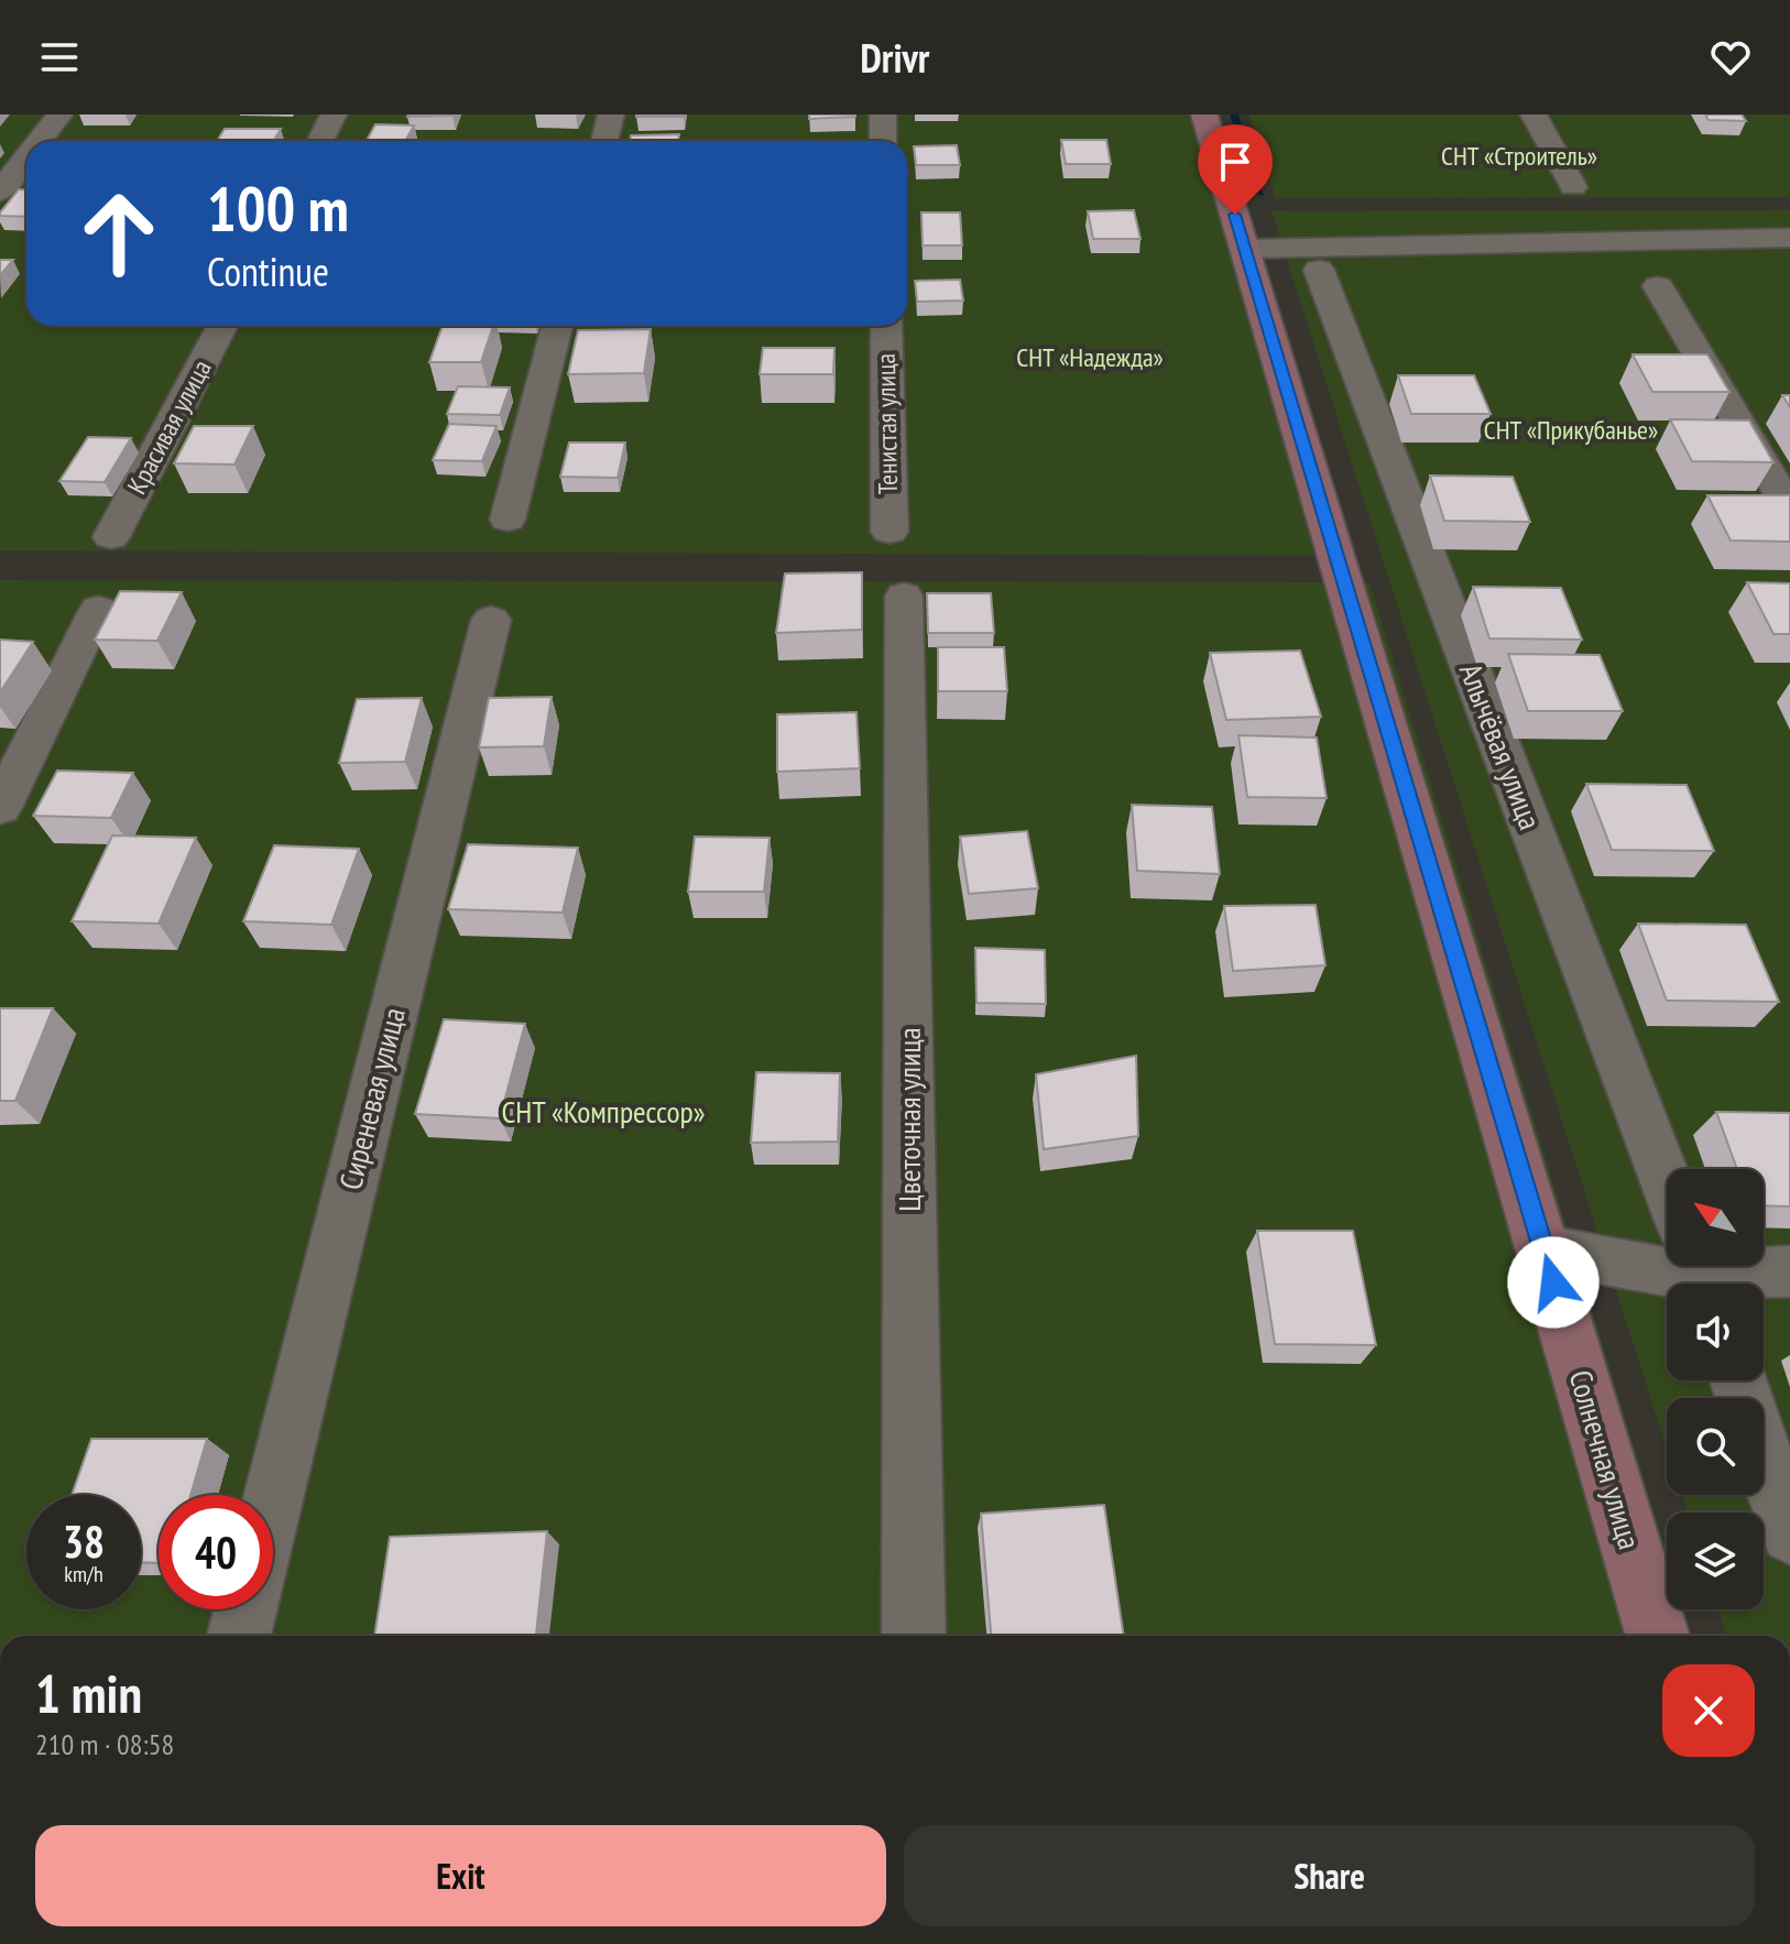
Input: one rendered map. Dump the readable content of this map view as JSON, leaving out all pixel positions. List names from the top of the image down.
{
  "streets": {
    "street": [
      "Тенистая улица",
      "Красивая улица",
      "Алычёвая улица",
      "Сиреневая улица",
      "Цветочная улица",
      "Солнечная улица"
    ]
  },
  "parks": [
    "СНТ «Строитель»",
    "СНТ «Надежда»",
    "СНТ «Прикубанье»",
    "СНТ «Компрессор»"
  ],
  "north": "top left",
  "page": {
    "header": "Drivr",
    "turn": ["100 m", "Continue"],
    "speed": "38 km/h",
    "limit": "40",
    "heading": ["1 min", "210 m · 08:58"],
    "buttons": ["Exit", "Share"]
  }
}
